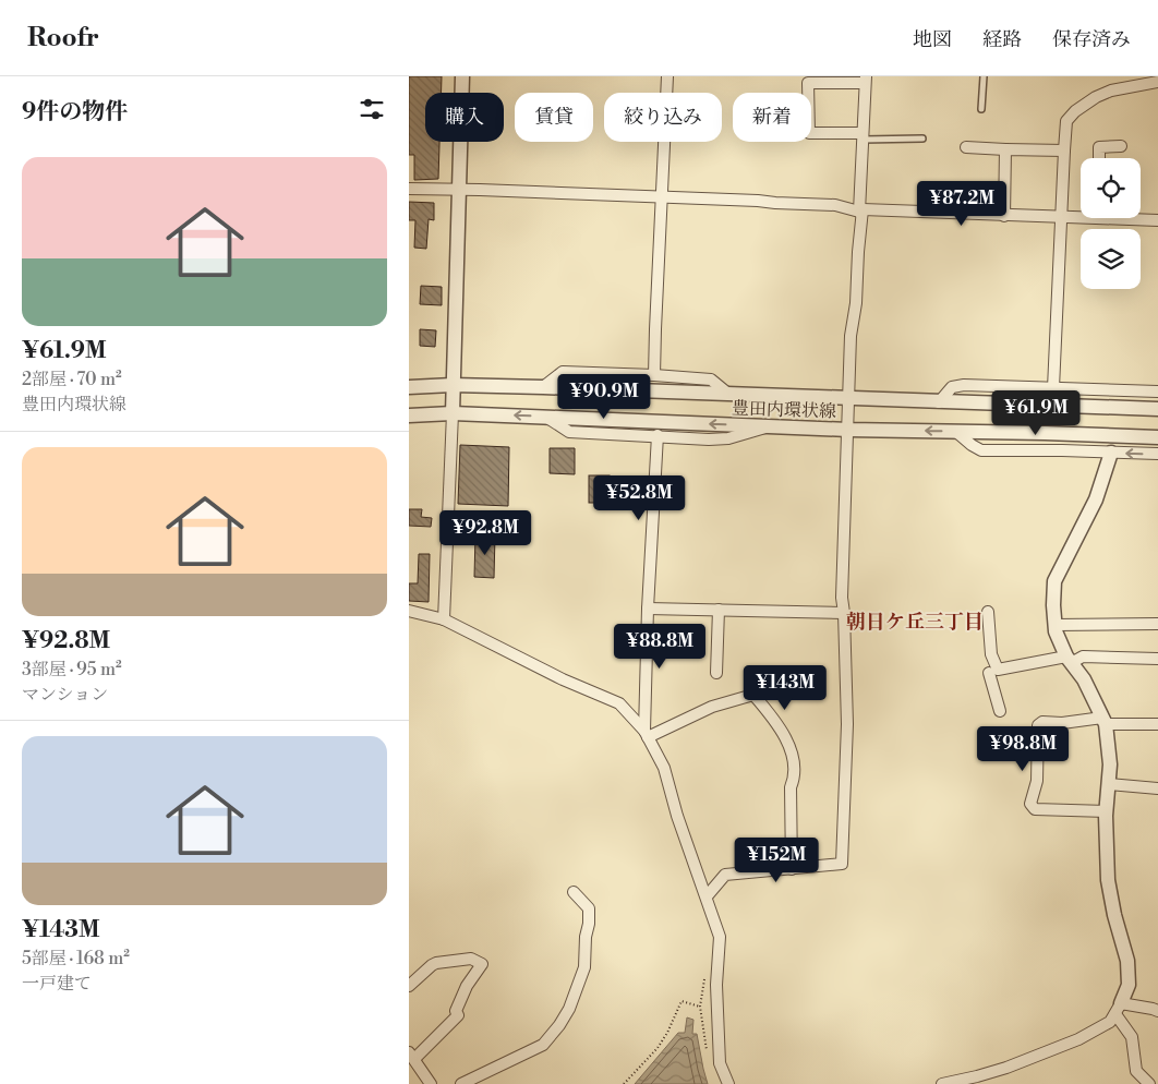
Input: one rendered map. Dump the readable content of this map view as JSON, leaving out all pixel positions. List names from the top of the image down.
{
  "streets": {
    "street": ["豊田内環状線"]
  },
  "districts": ["朝日ケ丘三丁目"],
  "page": {
    "header": "Roofr",
    "nav": ["地図", "経路", "保存済み"],
    "heading": "9件の物件",
    "chip": [
      "購入",
      "賃貸",
      "絞り込み",
      "新着"
    ],
    "list": [
      {
        "name": "¥61.9M",
        "note": "2部屋 · 70 m² · 豊田内環状線"
      },
      {
        "name": "¥92.8M",
        "note": "3部屋 · 95 m² · マンション"
      },
      {
        "name": "¥143M",
        "note": "5部屋 · 168 m² · 一戸建て"
      }
    ],
    "price": [
      "¥87.2M",
      "¥90.9M",
      "¥61.9M",
      "¥52.8M",
      "¥92.8M",
      "¥88.8M",
      "¥143M",
      "¥98.8M",
      "¥152M"
    ]
  }
}
